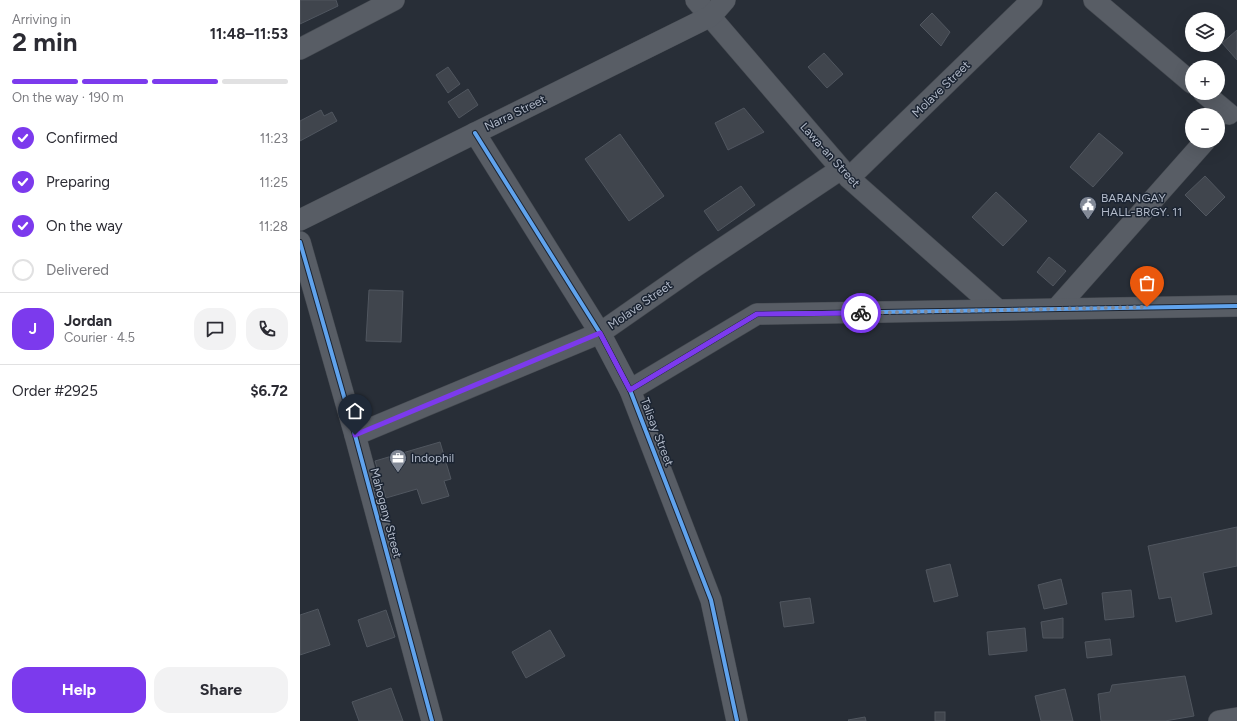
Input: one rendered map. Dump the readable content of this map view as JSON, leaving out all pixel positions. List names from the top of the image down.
{
  "streets": {
    "street": [
      "Molave Street",
      "Narra Street",
      "Lawa-an Street",
      "Talisay Street",
      "Mahogany Street"
    ]
  },
  "crossings": [
    ["Molave Street", "Lawa-an Street"],
    ["Molave Street", "Talisay Street"],
    ["Molave Street", "Mahogany Street"],
    ["Narra Street", "Lawa-an Street"],
    ["Narra Street", "Talisay Street"]
  ],
  "places": {
    "public building": ["BARANGAY HALL-BRGY. 11"],
    "office": ["Indophil"]
  },
  "page": {
    "heading": ["2 min", "Arriving in", "11:48–11:53"],
    "panel": [
      "Jordan",
      "Courier · 4.5",
      "Order #2925",
      "$6.72"
    ],
    "map_buttons": ["+", "−"],
    "bar": "On the way · 190 m",
    "list": [
      ["Confirmed", "11:23"],
      ["Preparing", "11:25"],
      ["On the way", "11:28"],
      "Delivered"
    ],
    "round": "J",
    "buttons": ["Help", "Share"]
  }
}
